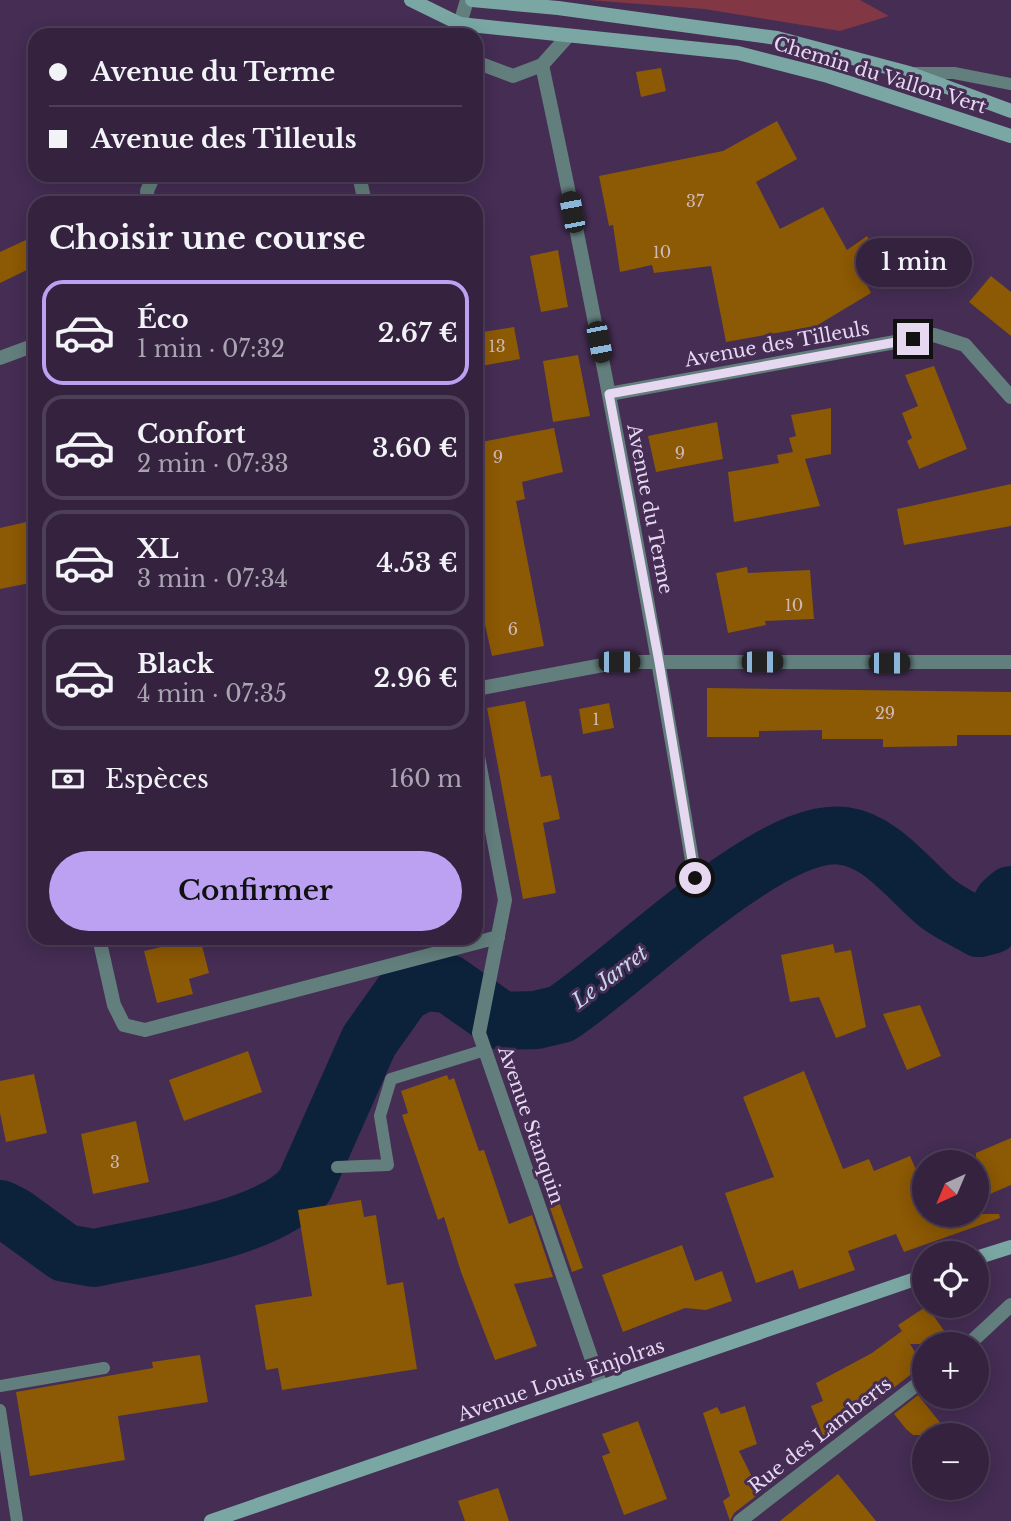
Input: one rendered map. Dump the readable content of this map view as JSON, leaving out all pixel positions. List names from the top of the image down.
{
  "streets": {
    "main road": ["Chemin du Vallon Vert", "Avenue Louis Enjolras"],
    "street": [
      "Avenue des Tilleuls",
      "Avenue du Terme",
      "Avenue Stanquin",
      "Rue des Lamberts"
    ]
  },
  "crossings": [
    ["Avenue des Tilleuls", "Avenue du Terme"],
    ["Avenue Stanquin", "Avenue Louis Enjolras"]
  ],
  "water": ["Le Jarret"],
  "house_numbers": [
    "37",
    "10",
    "13",
    "9",
    "9",
    "10",
    "6",
    "29",
    "1",
    "3"
  ],
  "north": "bottom left",
  "page": {
    "banner": ["Avenue du Terme", "Avenue des Tilleuls"],
    "heading": "Choisir une course",
    "bubble": "1 min",
    "list": [
      {
        "name": "Éco",
        "note": "1 min · 07:32",
        "value": "2.67 €"
      },
      {
        "name": "Confort",
        "note": "2 min · 07:33",
        "value": "3.60 €"
      },
      {
        "name": "XL",
        "note": "3 min · 07:34",
        "value": "4.53 €"
      },
      {
        "name": "Black",
        "note": "4 min · 07:35",
        "value": "2.96 €"
      }
    ],
    "pay": ["Espèces", "160 m"],
    "buttons": "Confirmer",
    "map_buttons": ["+", "−"]
  }
}
